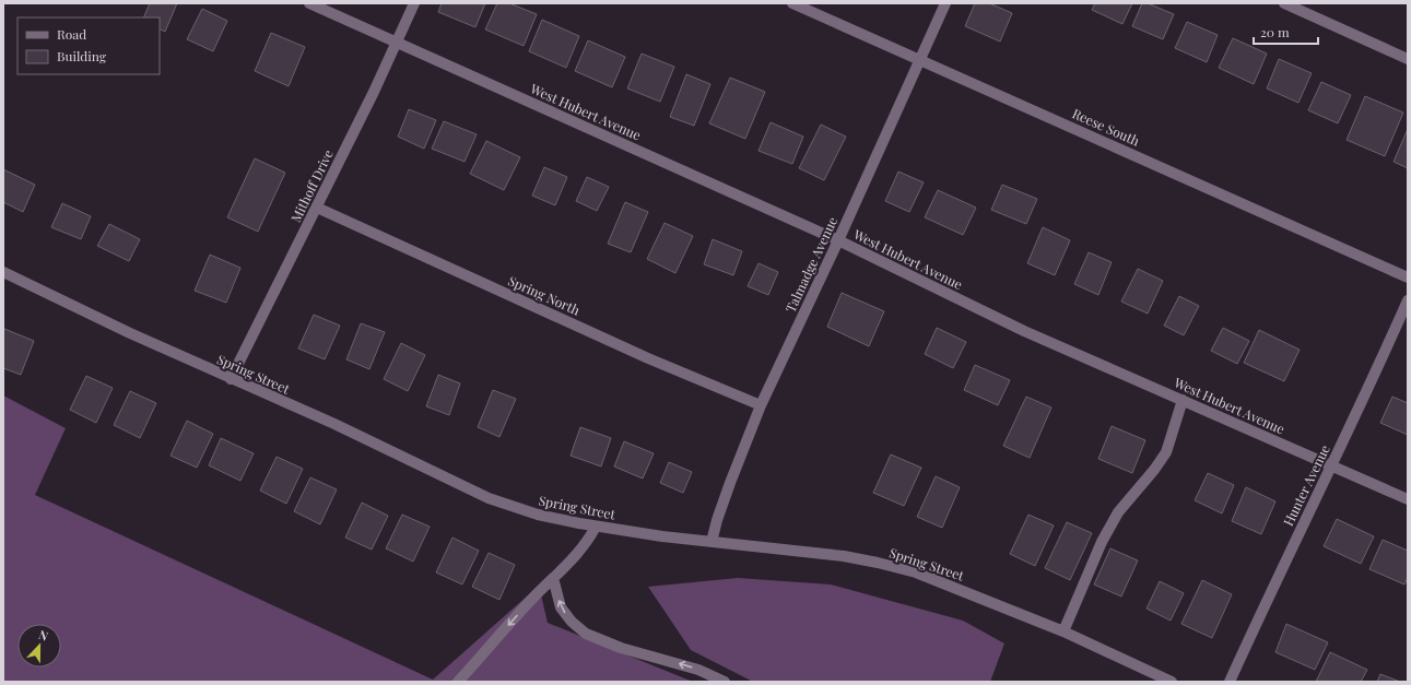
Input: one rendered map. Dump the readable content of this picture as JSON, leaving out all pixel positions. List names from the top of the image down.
{
  "streets": {
    "street": [
      "West Hubert Avenue",
      "Reese South",
      "Mithoff Drive",
      "Talmadge Avenue",
      "Spring North",
      "Spring Street",
      "Hunter Avenue"
    ]
  },
  "crossings": [
    ["West Hubert Avenue", "Mithoff Drive"],
    ["West Hubert Avenue", "Talmadge Avenue"],
    ["West Hubert Avenue", "Hunter Avenue"],
    ["Reese South", "Talmadge Avenue"],
    ["Mithoff Drive", "Spring North"],
    ["Mithoff Drive", "Spring Street"],
    ["Talmadge Avenue", "Spring North"],
    ["Talmadge Avenue", "Spring Street"]
  ],
  "legend": ["Road", "Building"],
  "scale_bar": "20 m",
  "north": "top"
}
